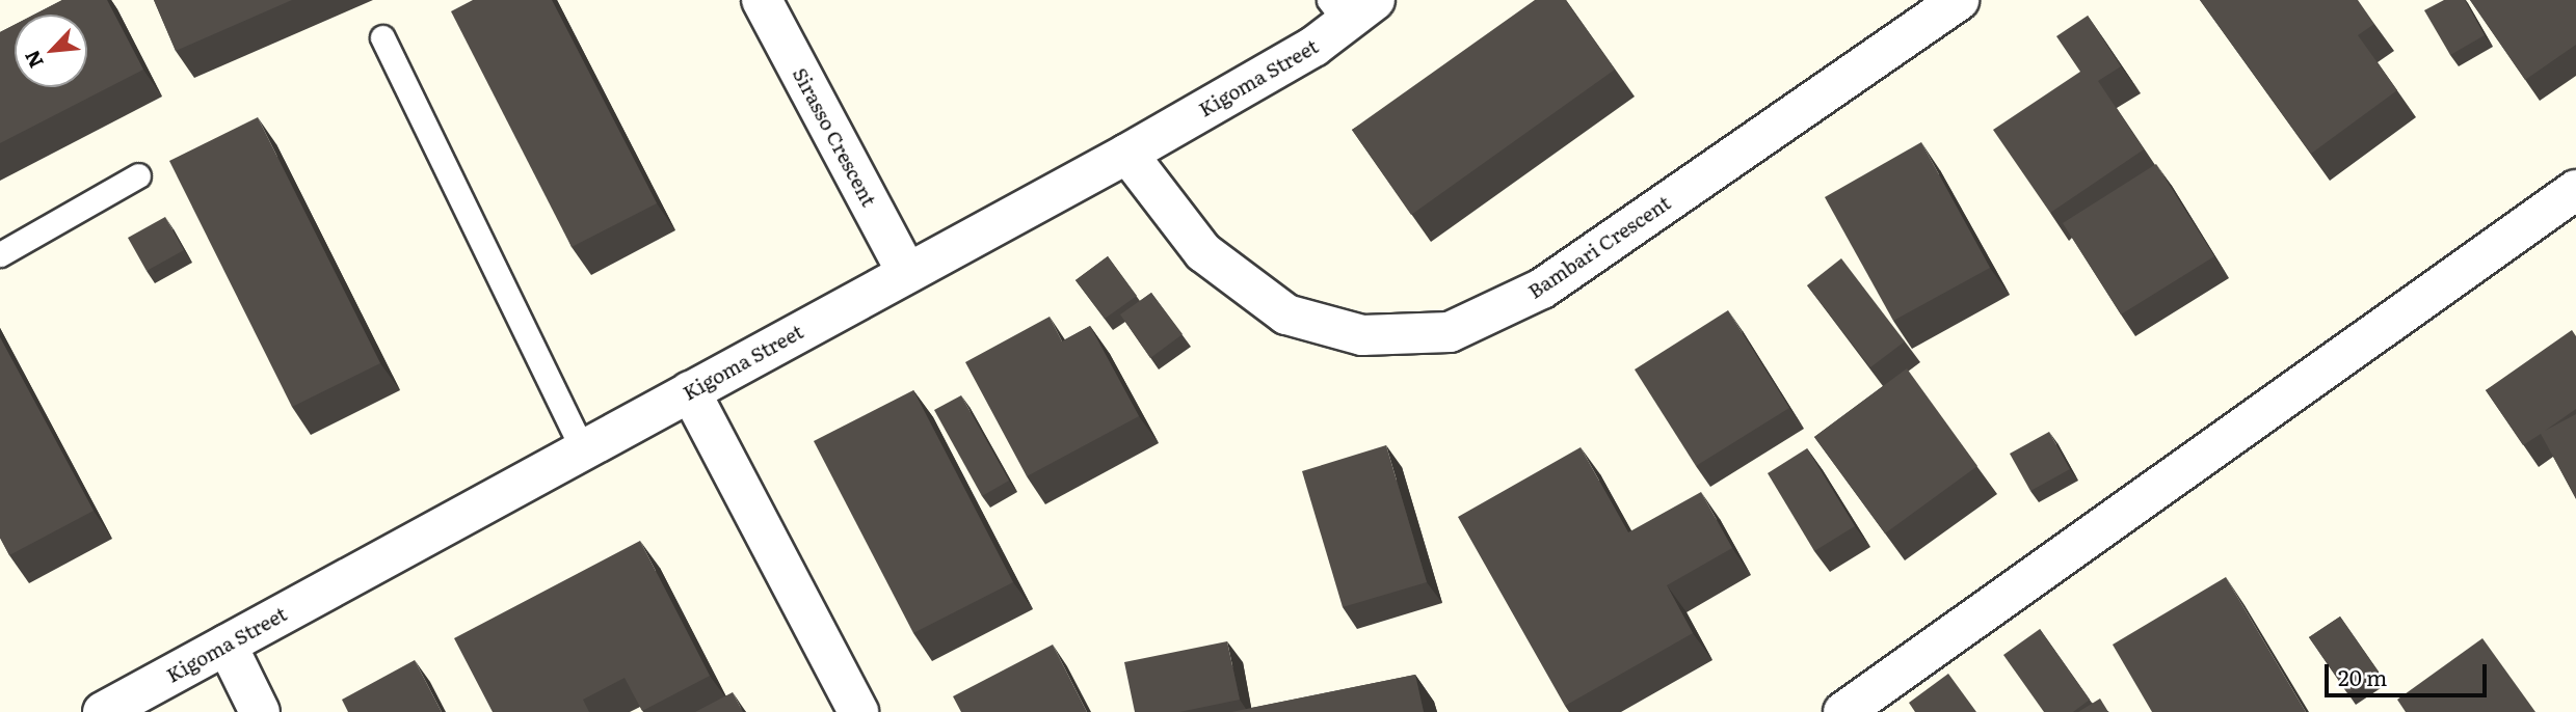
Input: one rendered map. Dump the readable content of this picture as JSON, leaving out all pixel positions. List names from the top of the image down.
{
  "streets": {
    "street": ["Kigoma Street", "Sirasso Crescent", "Bambari Crescent"]
  },
  "crossings": [
    ["Kigoma Street", "Sirasso Crescent"],
    ["Kigoma Street", "Bambari Crescent"]
  ],
  "scale_bar": "20 m",
  "north": "bottom left"
}
